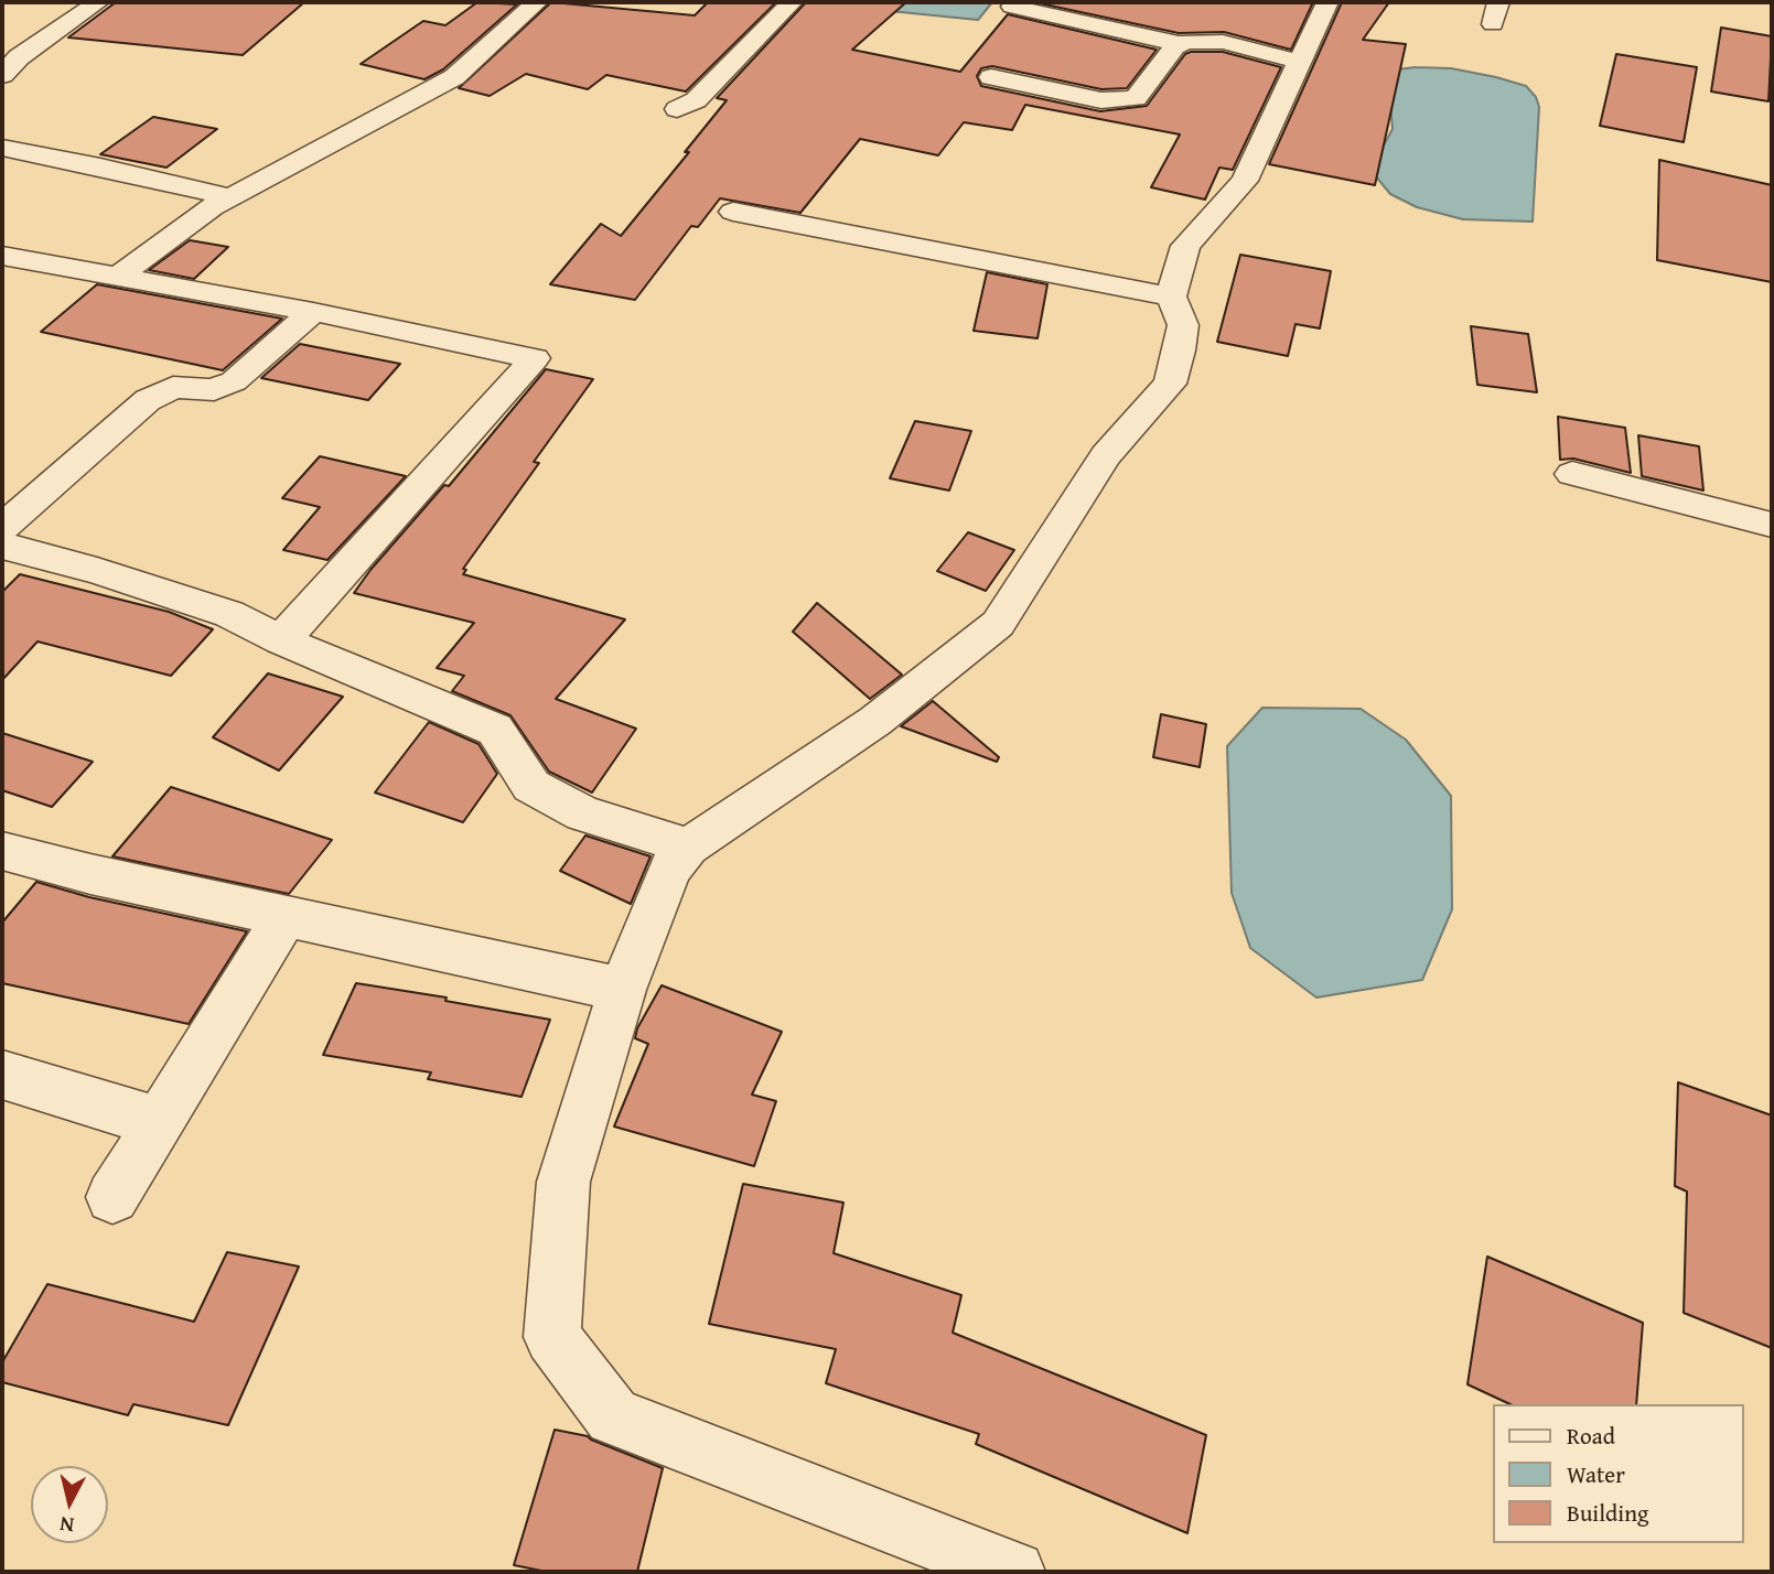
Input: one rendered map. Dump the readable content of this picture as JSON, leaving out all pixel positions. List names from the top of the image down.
{
  "legend": ["Road", "Water", "Building"],
  "north": "bottom"
}
